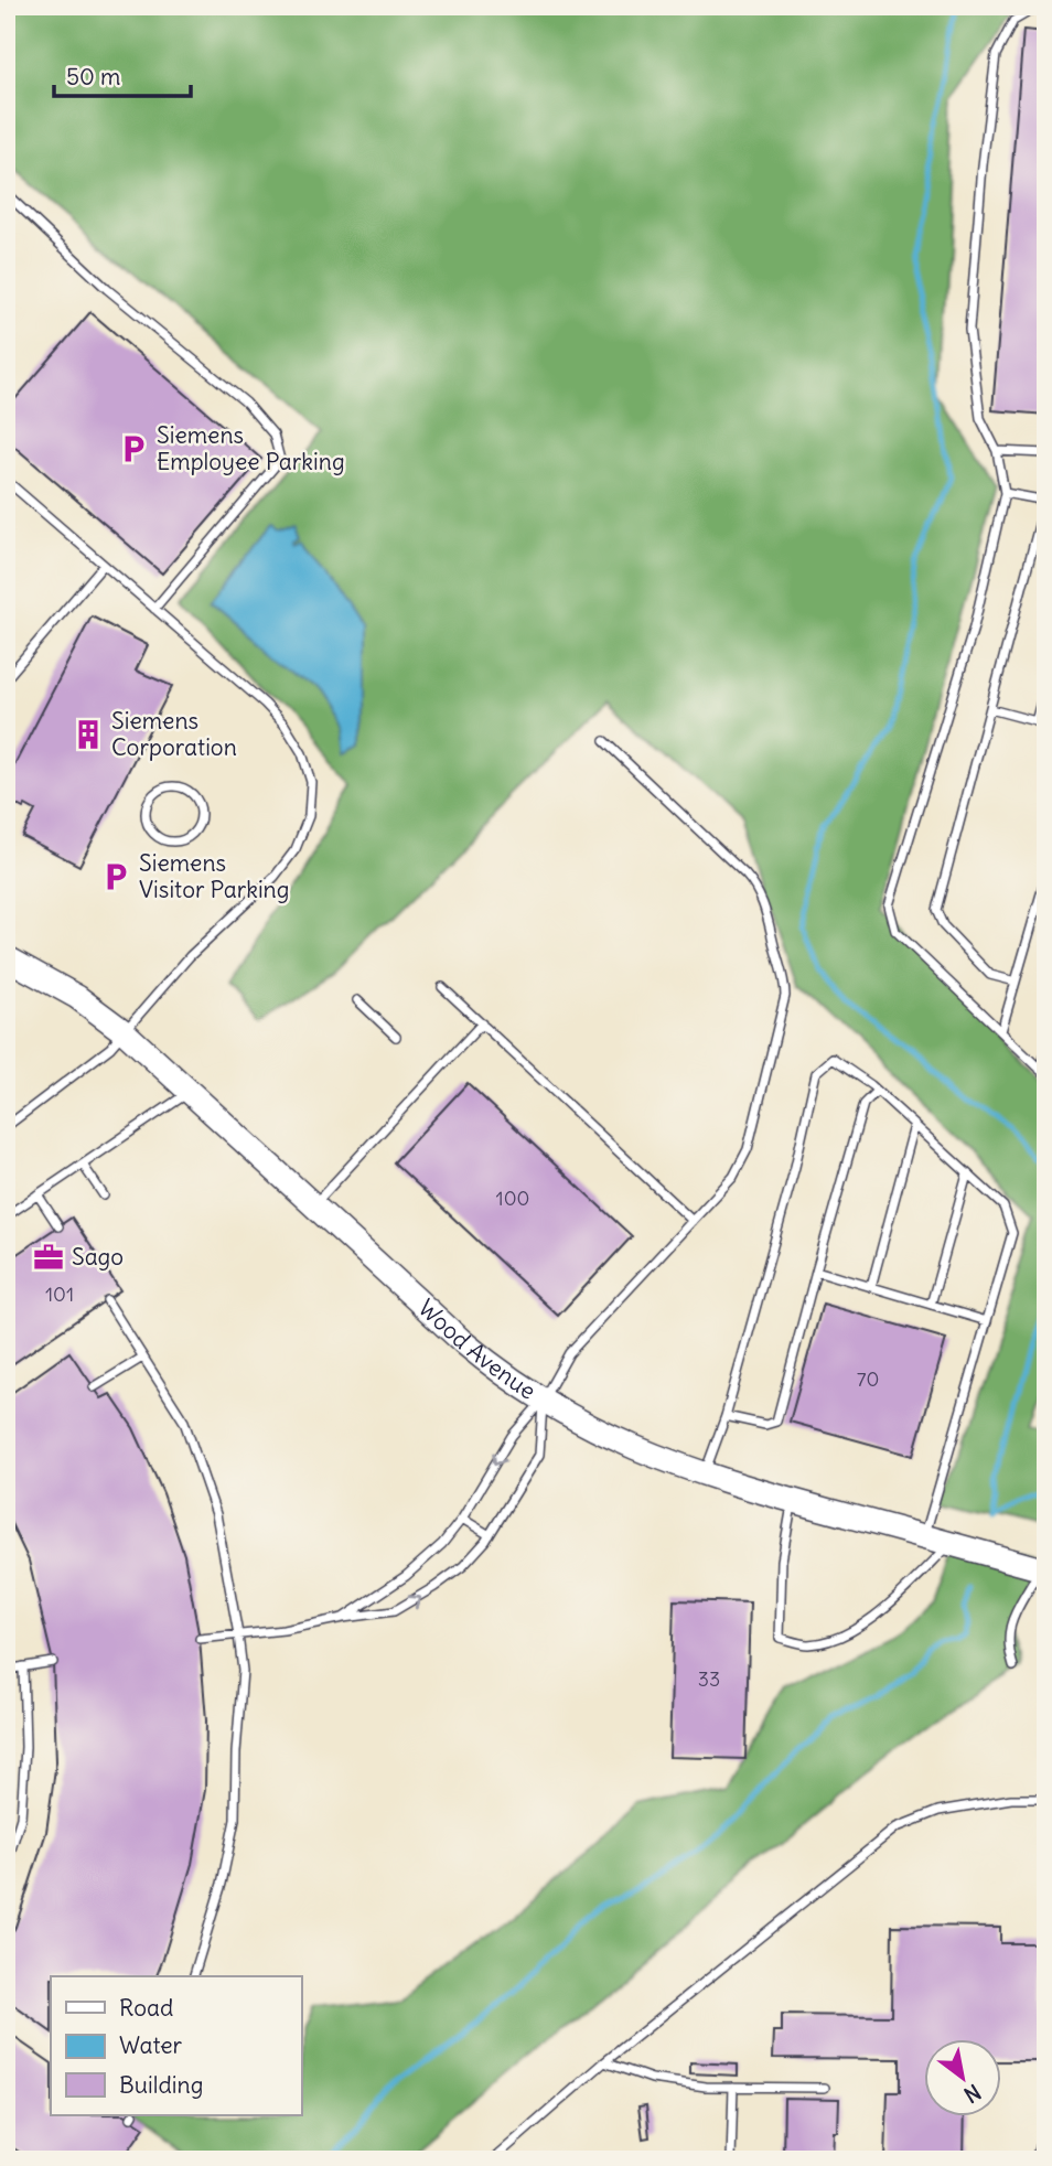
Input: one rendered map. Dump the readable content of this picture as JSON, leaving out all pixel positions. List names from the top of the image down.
{
  "streets": {
    "street": ["Wood Avenue"]
  },
  "places": {
    "parking": ["Siemens Employee Parking", "Siemens Visitor Parking"],
    "building": ["Siemens Corporation"],
    "office": ["Sago"]
  },
  "house_numbers": [
    "100",
    "101",
    "70",
    "33"
  ],
  "legend": ["Road", "Water", "Building"],
  "scale_bar": "50 m",
  "north": "bottom right"
}
